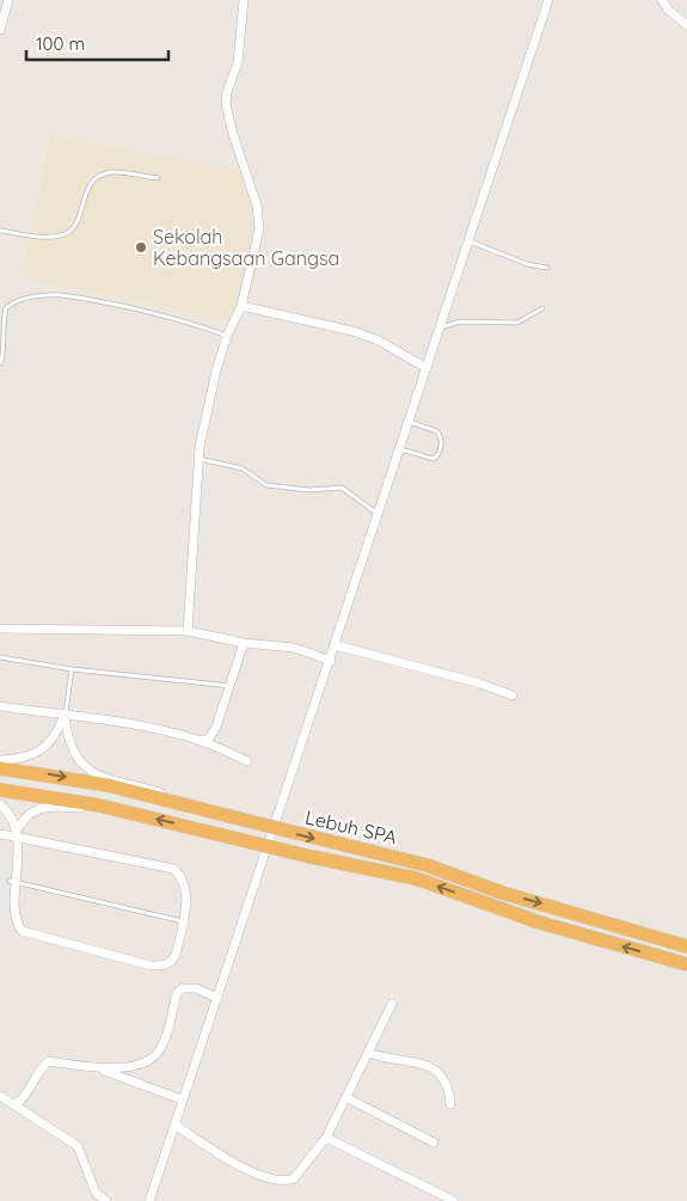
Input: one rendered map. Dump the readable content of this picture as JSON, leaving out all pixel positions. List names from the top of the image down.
{
  "streets": {
    "highway": ["Lebuh SPA"]
  },
  "places": ["Sekolah Kebangsaan Gangsa"],
  "scale_bar": "100 m"
}
